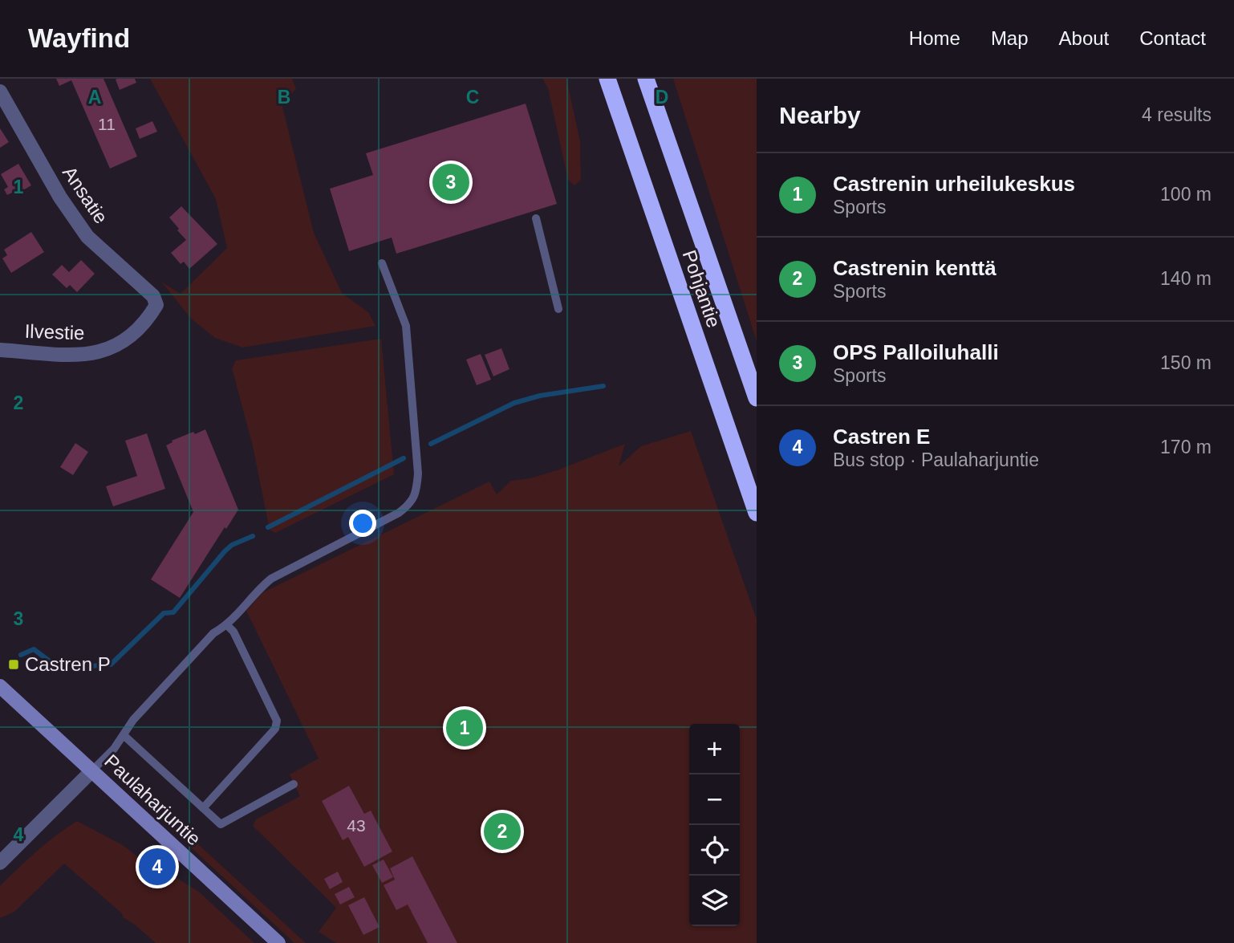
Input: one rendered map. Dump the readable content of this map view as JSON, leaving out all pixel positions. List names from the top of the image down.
{
  "streets": {
    "highway": ["Pohjantie"],
    "street": ["Ansatie", "Ilvestie", "Paulaharjuntie"]
  },
  "crossings": [
    ["Ansatie", "Ilvestie"]
  ],
  "places": {
    "transit": ["Castren P"]
  },
  "house_numbers": ["11", "43"],
  "page": {
    "header": "Wayfind",
    "nav": [
      "Home",
      "Map",
      "About",
      "Contact"
    ],
    "heading": ["Nearby", "4 results"],
    "list": [
      {
        "mark": "1",
        "name": "Castrenin urheilukeskus",
        "note": "Sports",
        "value": "100 m"
      },
      {
        "mark": "2",
        "name": "Castrenin kenttä",
        "note": "Sports",
        "value": "140 m"
      },
      {
        "mark": "3",
        "name": "OPS Palloiluhalli",
        "note": "Sports",
        "value": "150 m"
      },
      {
        "mark": "4",
        "name": "Castren E",
        "note": "Bus stop · Paulaharjuntie",
        "value": "170 m"
      }
    ],
    "pins": [
      "3",
      "1",
      "2",
      "4"
    ],
    "map_buttons": ["+", "−"]
  },
  "grid": {
    "columns": [
      "A",
      "B",
      "C",
      "D"
    ],
    "rows": [
      "1",
      "2",
      "3",
      "4"
    ]
  }
}
